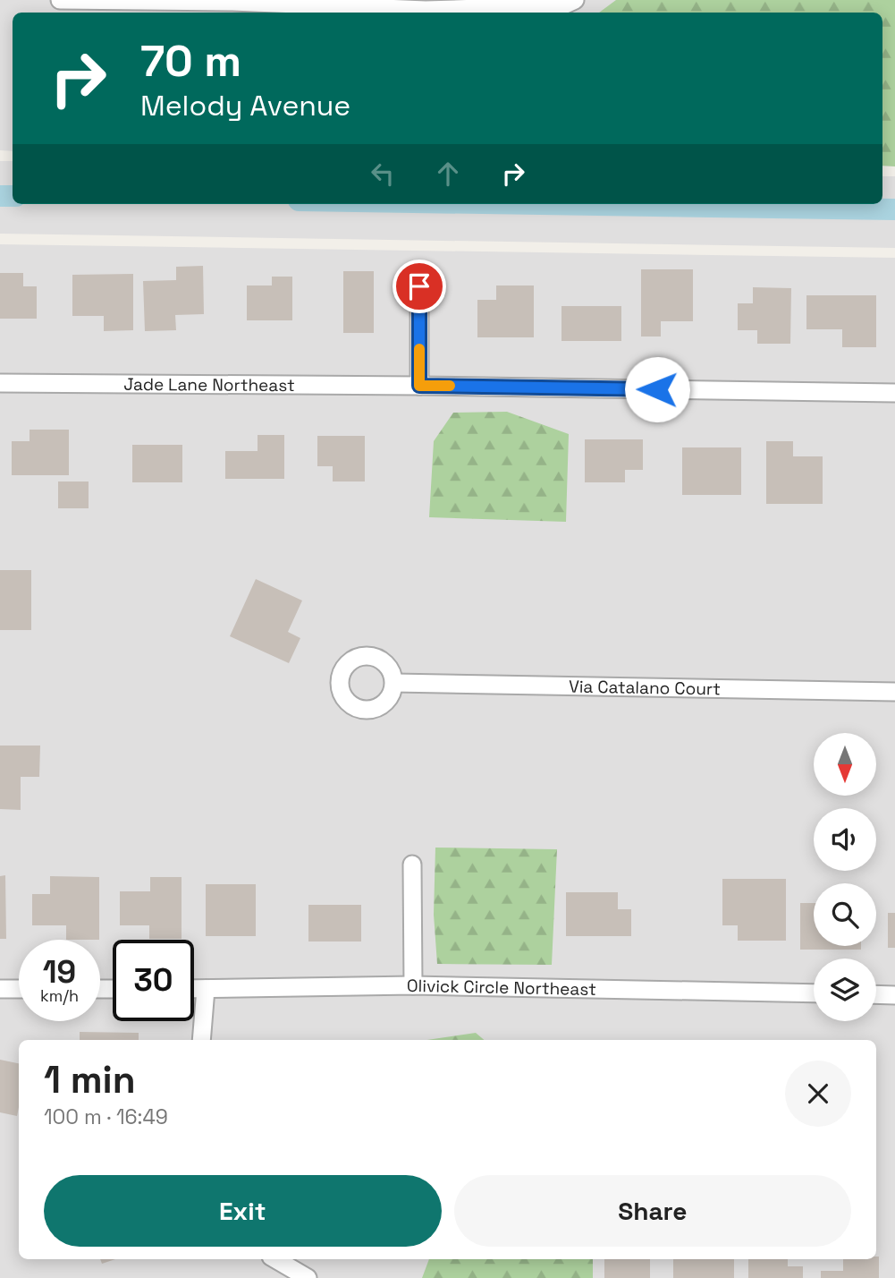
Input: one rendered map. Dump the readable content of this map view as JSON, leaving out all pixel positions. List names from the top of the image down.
{
  "streets": {
    "street": ["Jade Lane Northeast", "Via Catalano Court", "Olivick Circle Northeast"]
  },
  "north": "bottom",
  "page": {
    "turn": ["70 m", "Melody Avenue"],
    "speed": "19 km/h",
    "limit": "30",
    "heading": ["1 min", "100 m · 16:49"],
    "buttons": ["Exit", "Share"]
  }
}
